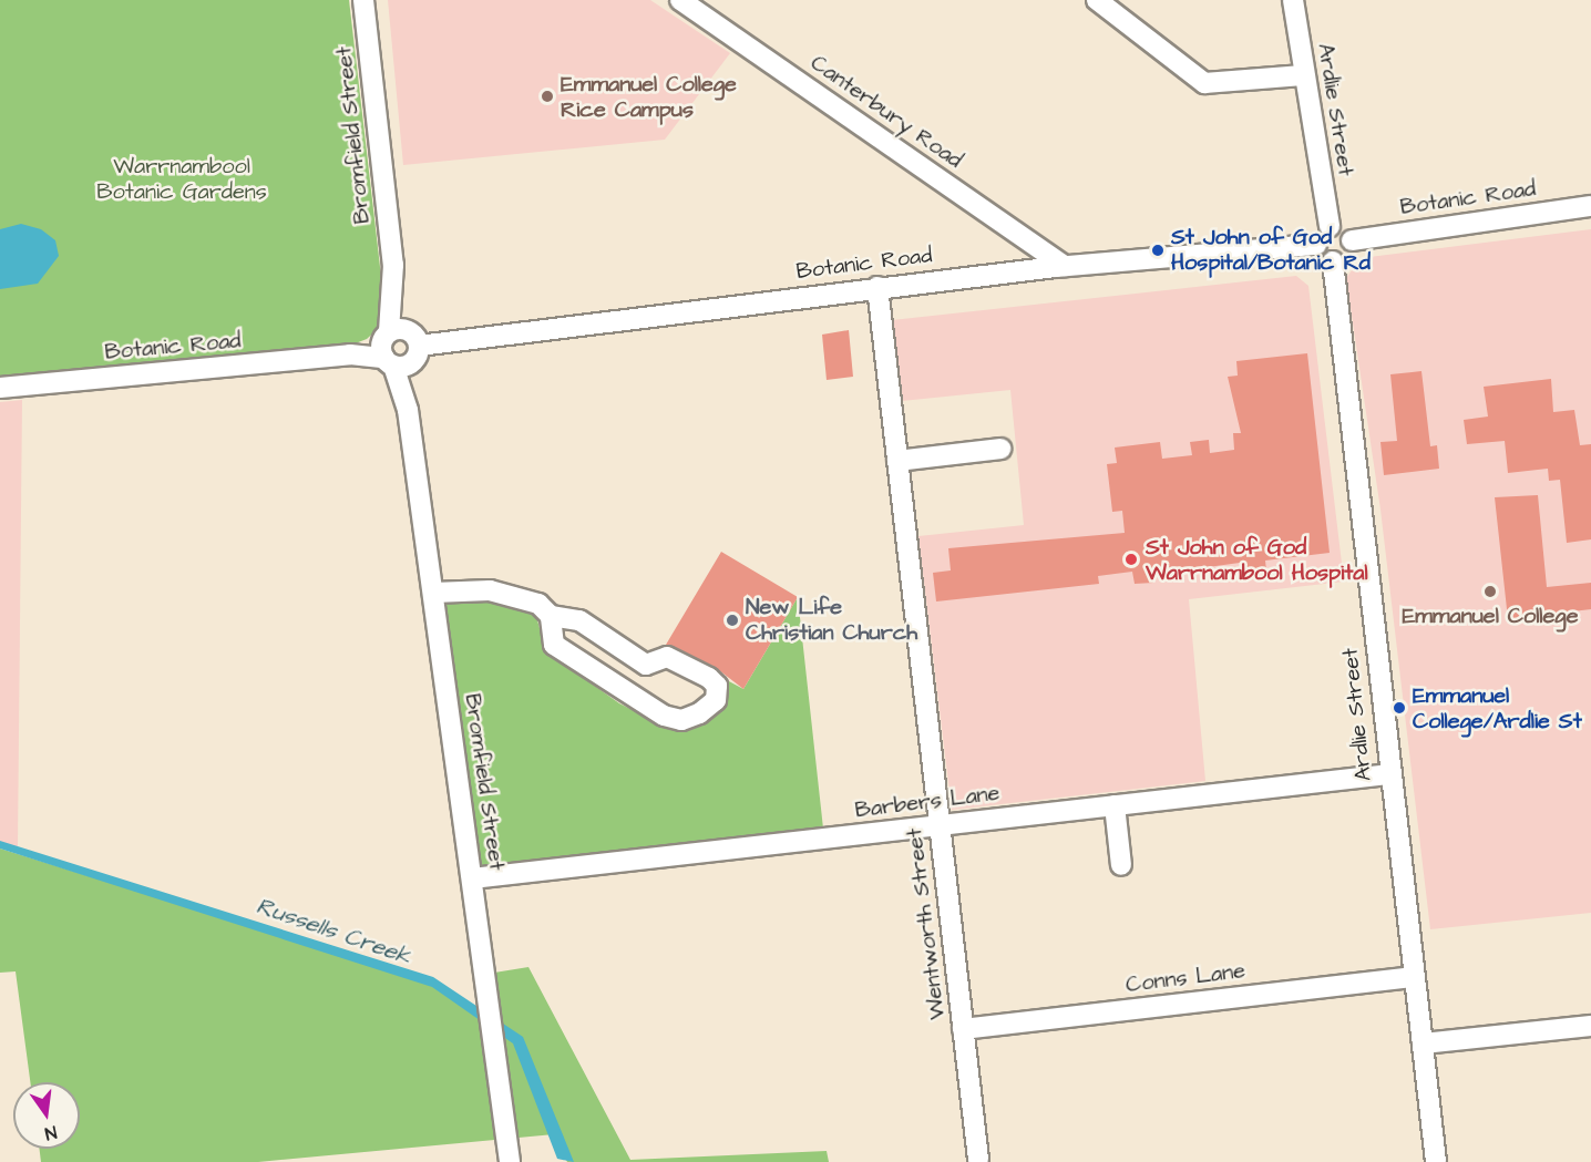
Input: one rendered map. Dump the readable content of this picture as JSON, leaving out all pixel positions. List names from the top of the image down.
{
  "streets": {
    "street": [
      "Ardlie Street",
      "Canterbury Road",
      "Bromfield Street",
      "Botanic Road",
      "Barbers Lane",
      "Wentworth Street",
      "Conns Lane"
    ]
  },
  "crossings": [
    ["Ardlie Street", "Botanic Road"],
    ["Ardlie Street", "Barbers Lane"],
    ["Ardlie Street", "Conns Lane"],
    ["Canterbury Road", "Botanic Road"],
    ["Bromfield Street", "Botanic Road"],
    ["Bromfield Street", "Barbers Lane"],
    ["Botanic Road", "Wentworth Street"],
    ["Barbers Lane", "Wentworth Street"],
    ["Wentworth Street", "Conns Lane"]
  ],
  "water": ["Russells Creek"],
  "parks": ["Warrnambool Botanic Gardens"],
  "places": [
    "Emmanuel College Rice Campus",
    "St John of God Hospital/Botanic Rd",
    "St John of God Warrnambool Hospital",
    "Emmanuel College",
    "New Life Christian Church",
    "Emmanuel College/Ardlie St"
  ],
  "north": "bottom"
}
